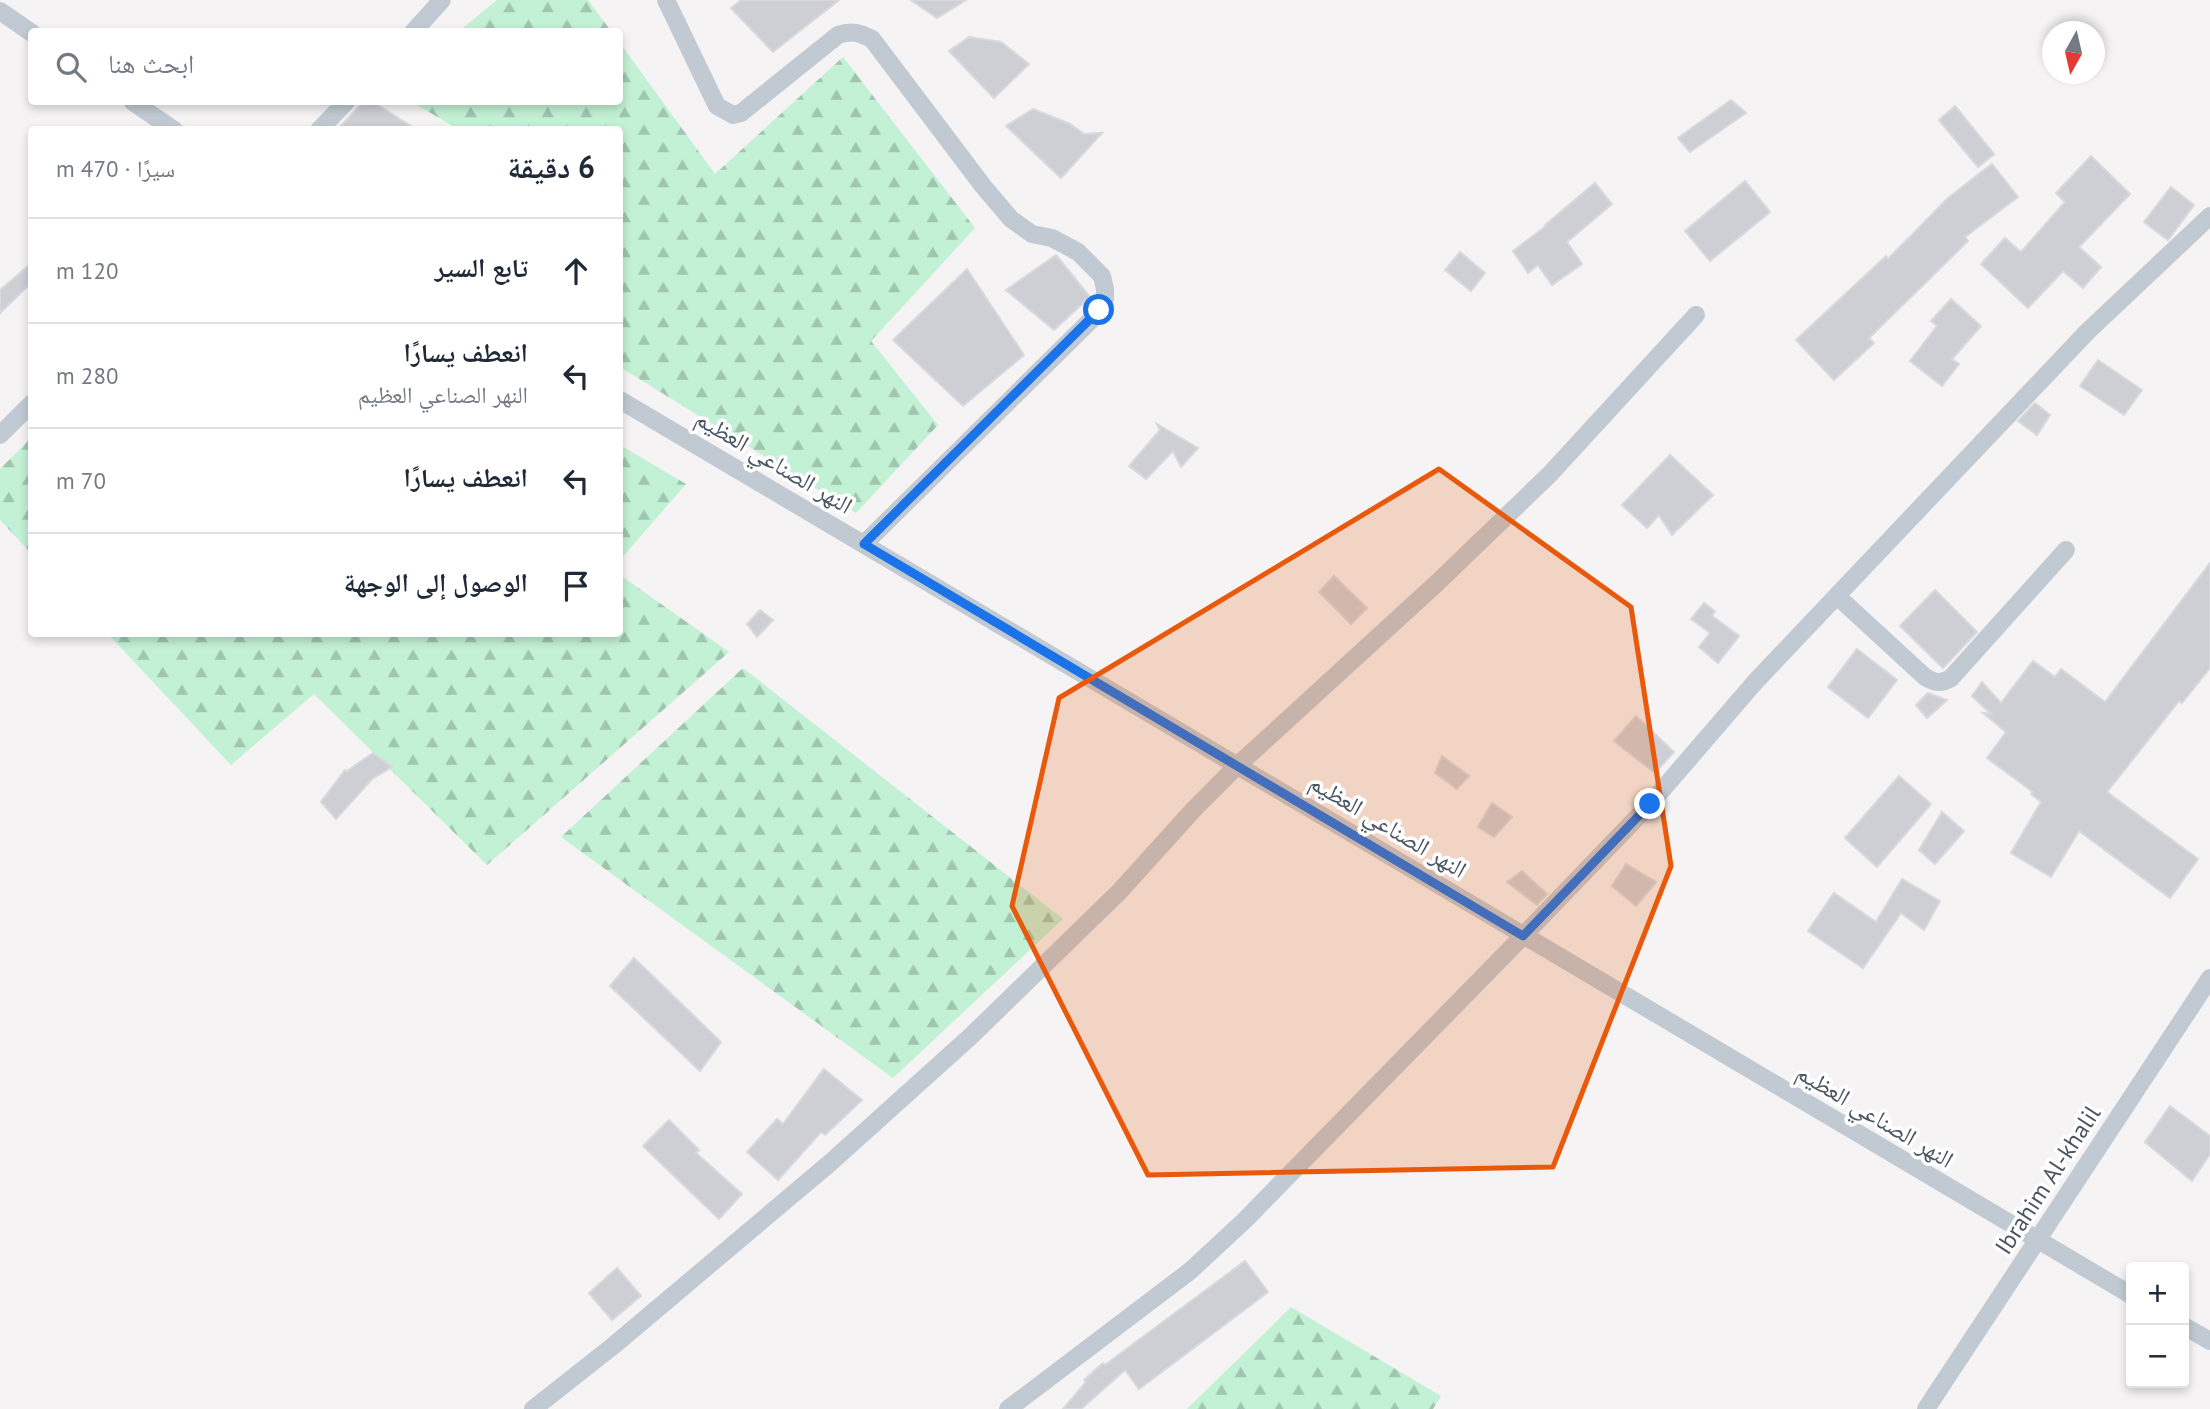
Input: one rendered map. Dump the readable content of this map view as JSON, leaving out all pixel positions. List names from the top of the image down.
{
  "streets": {
    "street": ["النهر الصناعي العظيم", "Ibrahim Al-khalil"]
  },
  "crossings": [
    ["النهر الصناعي العظيم", "Ibrahim Al-khalil"]
  ],
  "north": "bottom",
  "page": {
    "search": "ابحث هنا",
    "heading": ["6 دقيقة", "سيرًا · 470 m"],
    "list": [
      ["تابع السير", "120 m"],
      ["انعطف يسارًا", "النهر الصناعي العظيم", "280 m"],
      ["انعطف يسارًا", "70 m"],
      "الوصول إلى الوجهة"
    ],
    "map_buttons": ["+", "−"]
  }
}
